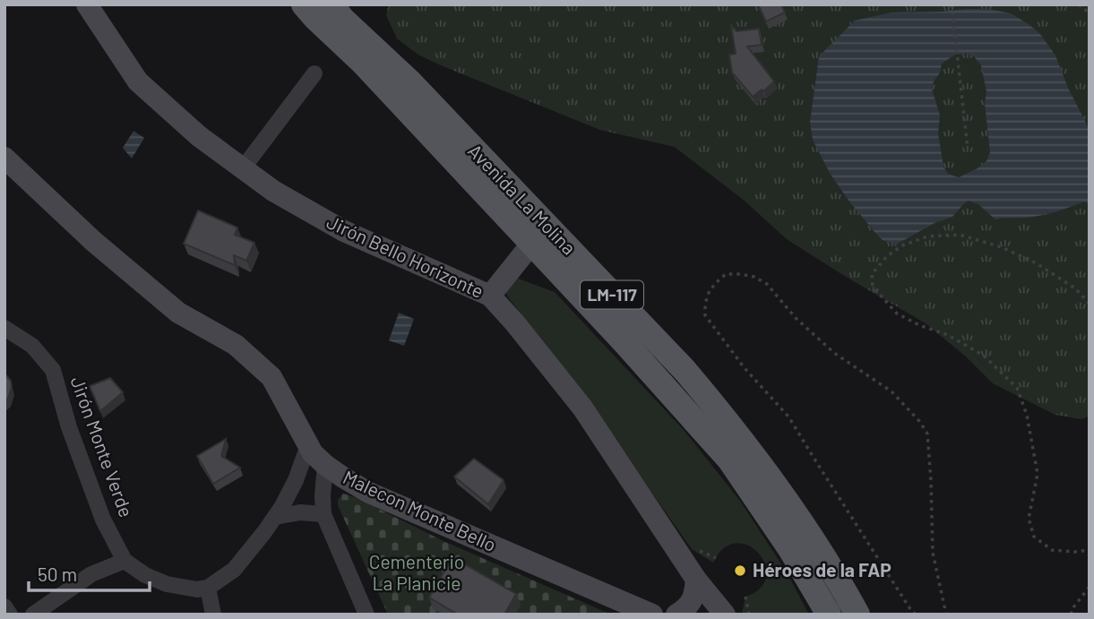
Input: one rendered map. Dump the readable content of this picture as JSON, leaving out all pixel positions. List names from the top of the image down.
{
  "streets": {
    "main road": ["Avenida La Molina", "LM-117"],
    "street": ["Jirón Bello Horizonte", "Jirón Monte Verde", "Malecon Monte Bello"]
  },
  "parks": ["Cementerio La Planicie"],
  "places": ["Héroes de la FAP"],
  "scale_bar": "50 m"
}
